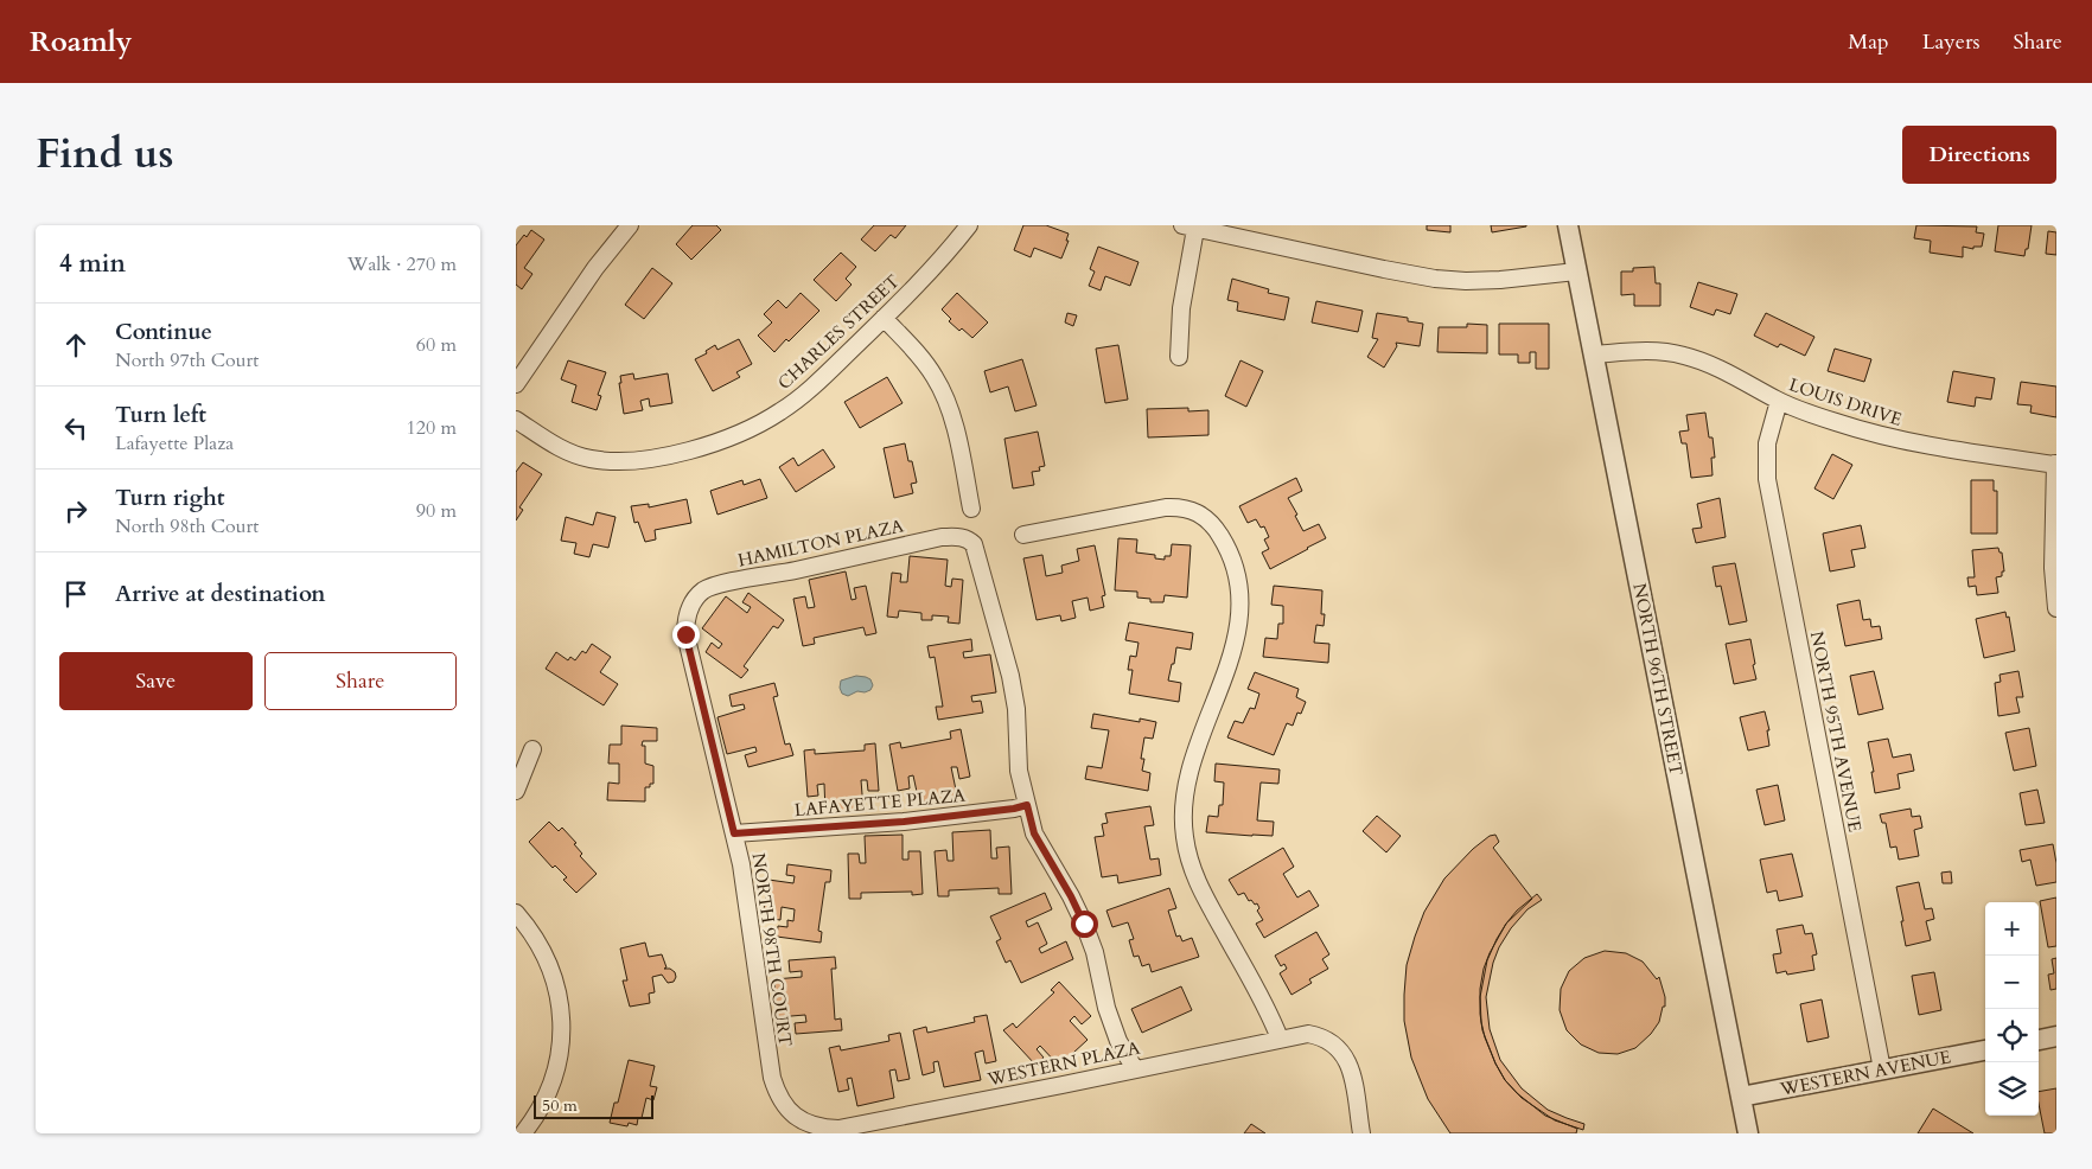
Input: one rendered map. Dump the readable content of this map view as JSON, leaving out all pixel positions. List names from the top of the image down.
{
  "streets": {
    "street": [
      "CHARLES STREET",
      "LOUIS DRIVE",
      "HAMILTON PLAZA",
      "NORTH 96TH STREET",
      "NORTH 95TH AVENUE",
      "LAFAYETTE PLAZA",
      "NORTH 98TH COURT",
      "WESTERN PLAZA",
      "WESTERN AVENUE"
    ]
  },
  "crossings": [
    ["LOUIS DRIVE", "NORTH 96TH STREET"],
    ["LOUIS DRIVE", "NORTH 95TH AVENUE"],
    ["HAMILTON PLAZA", "LAFAYETTE PLAZA"],
    ["HAMILTON PLAZA", "NORTH 98TH COURT"],
    ["NORTH 96TH STREET", "WESTERN AVENUE"],
    ["NORTH 95TH AVENUE", "WESTERN AVENUE"],
    ["LAFAYETTE PLAZA", "NORTH 98TH COURT"],
    ["NORTH 98TH COURT", "WESTERN PLAZA"]
  ],
  "scale_bar": "50 m",
  "page": {
    "header": "Roamly",
    "nav": ["Map", "Layers", "Share"],
    "title": "Find us",
    "buttons": [
      "Directions",
      ["Save", "Share"]
    ],
    "heading": ["4 min", "Walk · 270 m"],
    "list": [
      ["Continue", "North 97th Court", "60 m"],
      ["Turn left", "Lafayette Plaza", "120 m"],
      ["Turn right", "North 98th Court", "90 m"],
      "Arrive at destination"
    ],
    "map_buttons": ["+", "−"],
    "scale": "50 m"
  }
}
